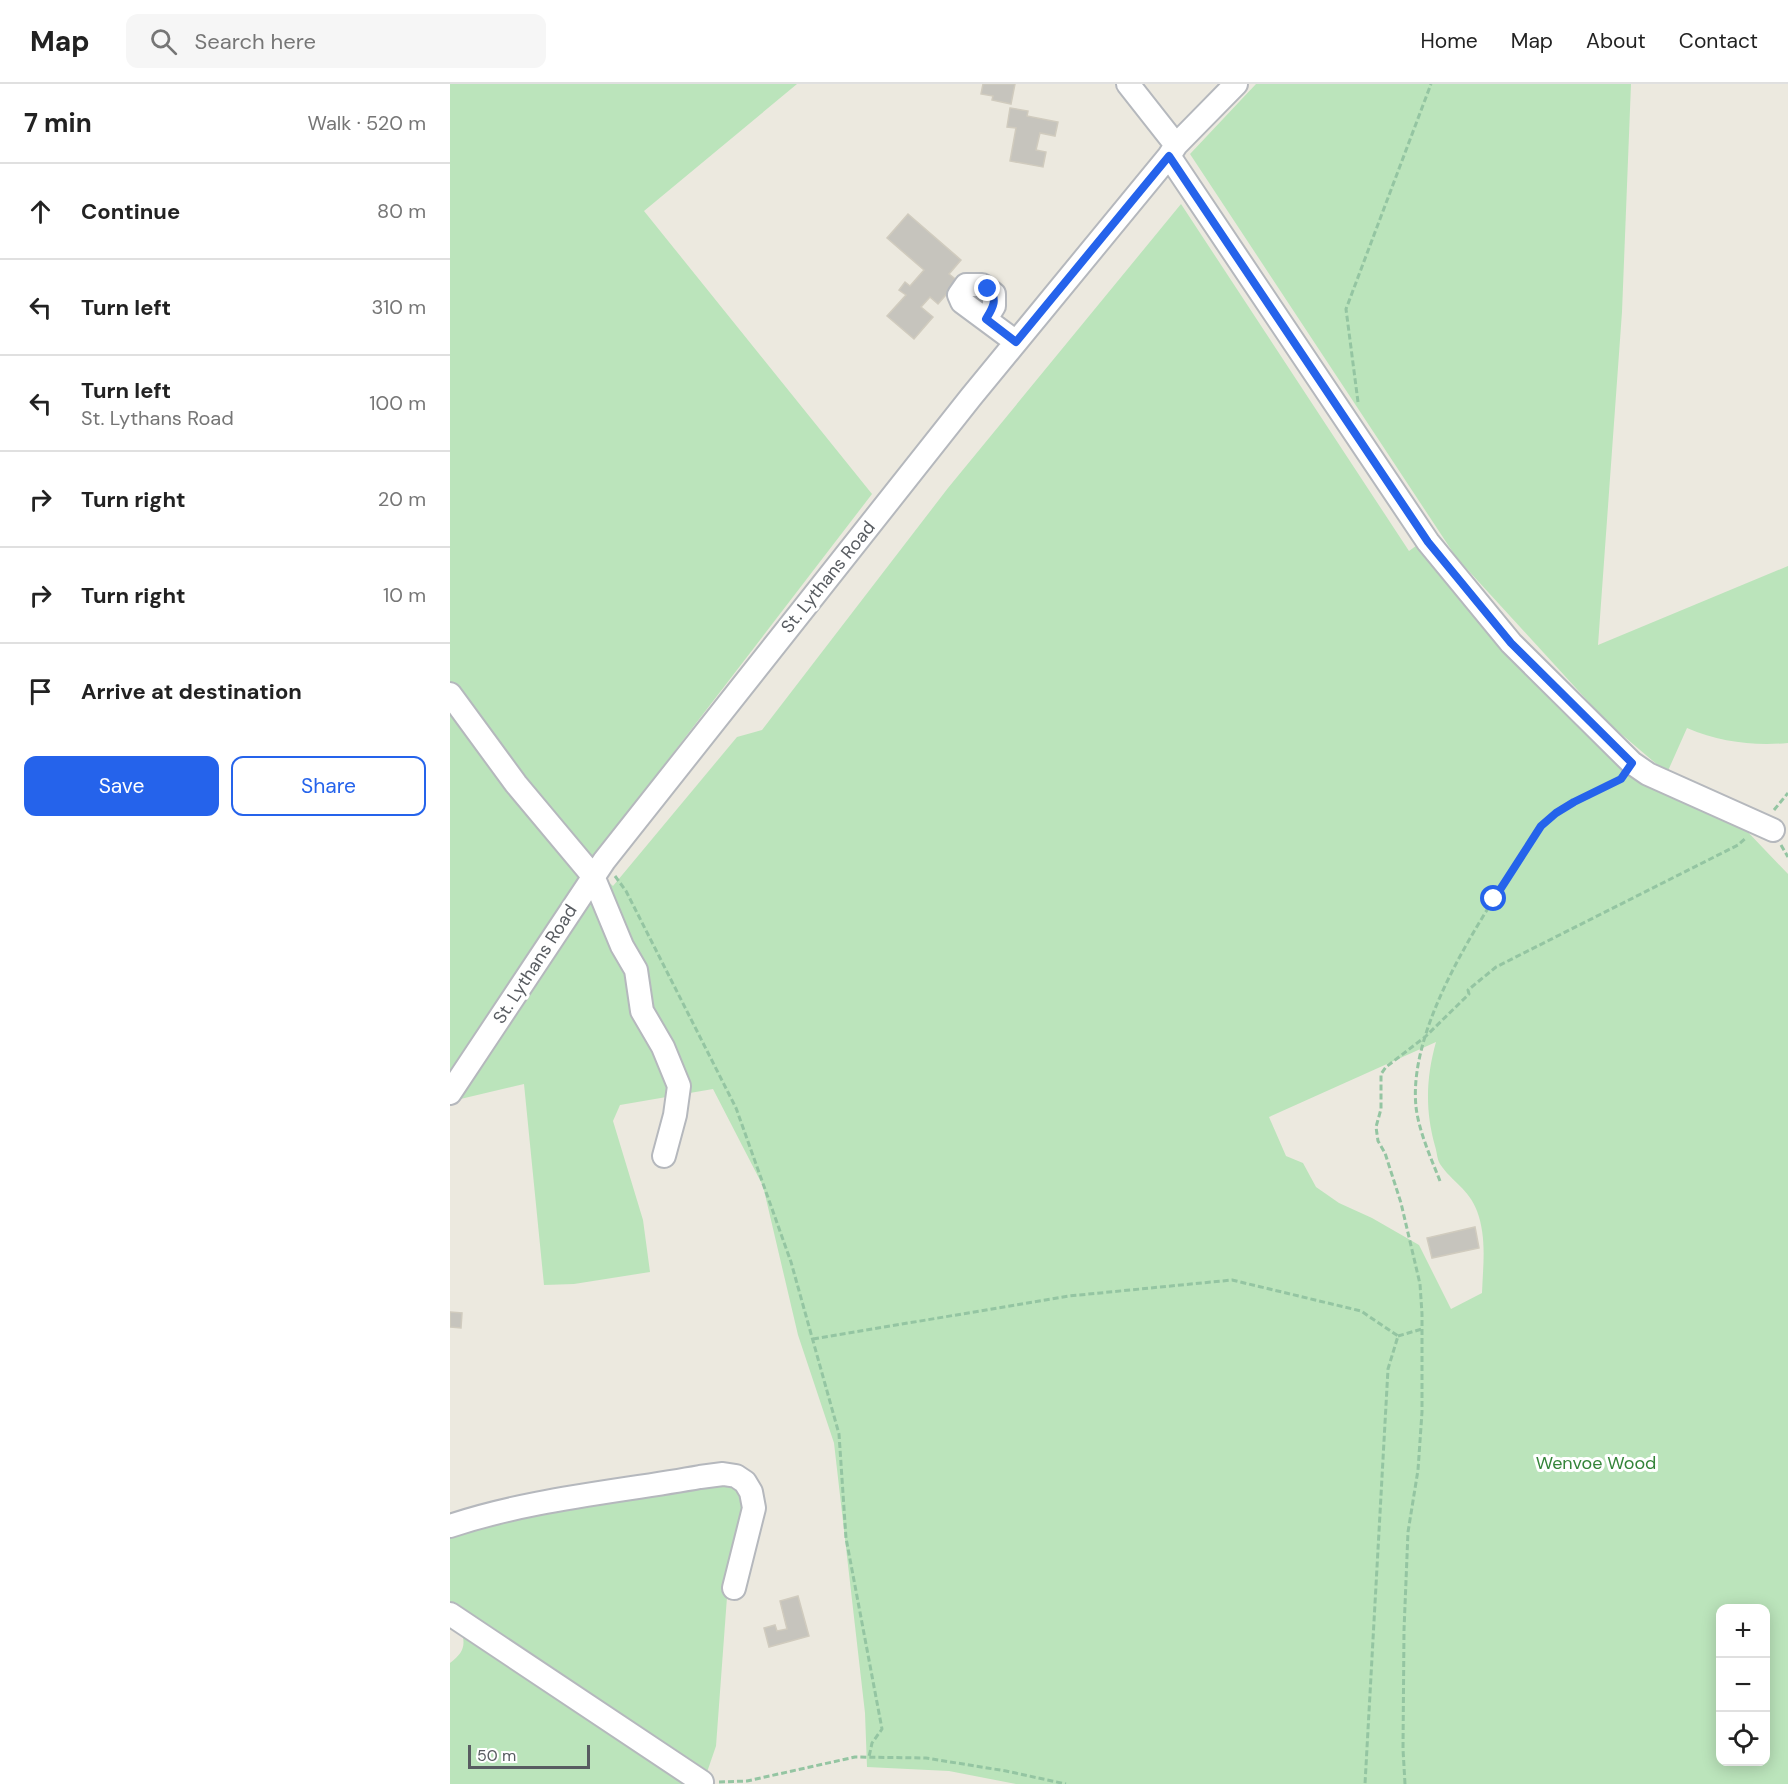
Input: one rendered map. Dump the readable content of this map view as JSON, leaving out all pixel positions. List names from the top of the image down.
{
  "streets": {
    "street": ["St. Lythans Road"]
  },
  "parks": ["Wenvoe Wood"],
  "scale_bar": "50 m",
  "page": {
    "header": "Map",
    "search": "Search here",
    "nav": [
      "Home",
      "Map",
      "About",
      "Contact"
    ],
    "heading": ["7 min", "Walk · 520 m"],
    "list": [
      ["Continue", "80 m"],
      ["Turn left", "310 m"],
      ["Turn left", "St. Lythans Road", "100 m"],
      ["Turn right", "20 m"],
      ["Turn right", "10 m"],
      "Arrive at destination"
    ],
    "buttons": ["Save", "Share"],
    "map_buttons": ["+", "−"],
    "scale": "50 m"
  }
}
